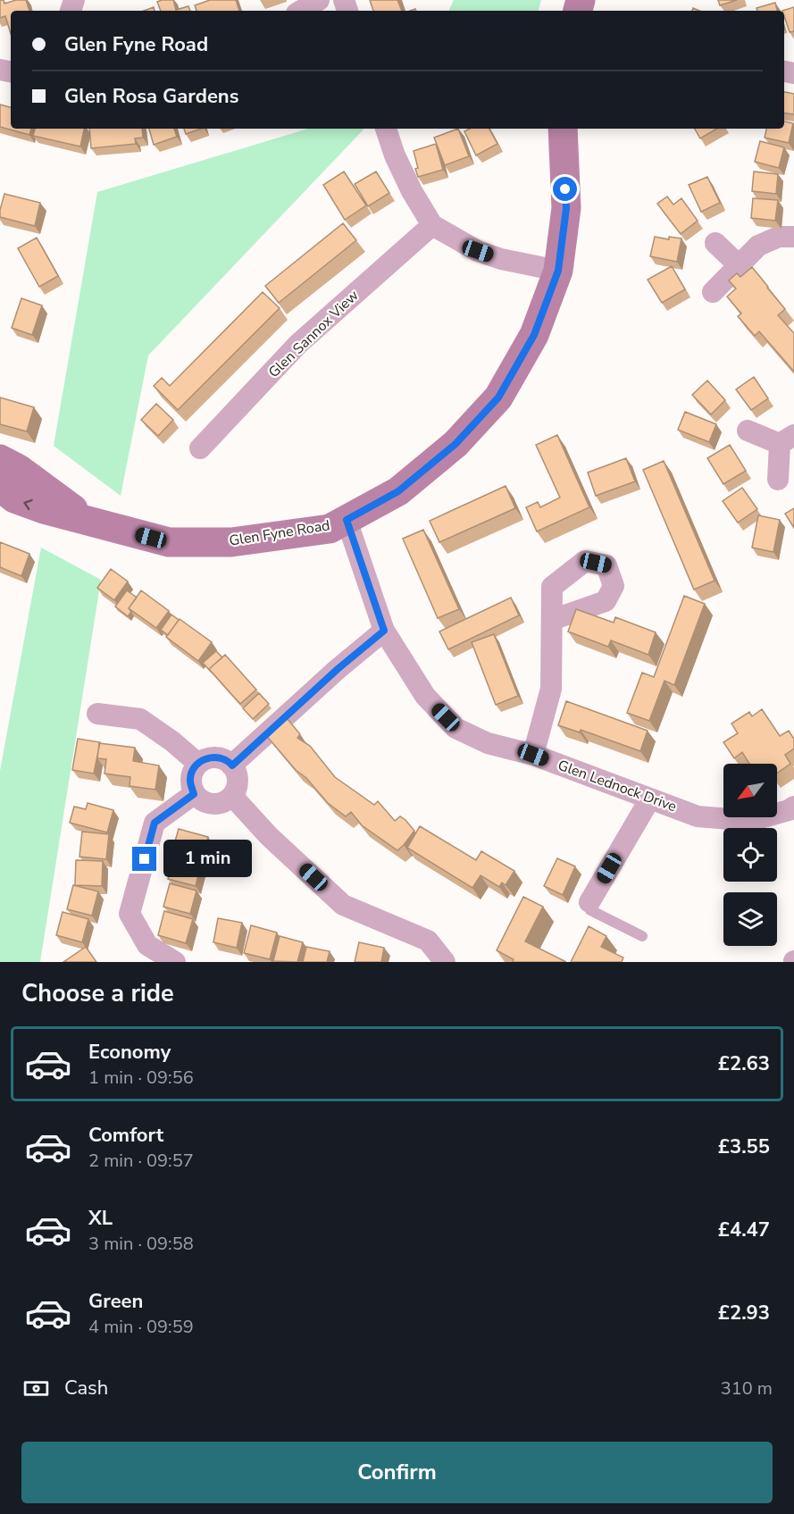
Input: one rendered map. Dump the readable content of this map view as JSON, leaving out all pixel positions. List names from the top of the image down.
{
  "streets": {
    "street": ["Glen Sannox View", "Glen Fyne Road", "Glen Lednock Drive"]
  },
  "crossings": [
    ["Glen Fyne Road", "Glen Lednock Drive"]
  ],
  "north": "bottom left",
  "page": {
    "banner": ["Glen Fyne Road", "Glen Rosa Gardens"],
    "bubble": "1 min",
    "heading": "Choose a ride",
    "list": [
      {
        "name": "Economy",
        "note": "1 min · 09:56",
        "value": "£2.63"
      },
      {
        "name": "Comfort",
        "note": "2 min · 09:57",
        "value": "£3.55"
      },
      {
        "name": "XL",
        "note": "3 min · 09:58",
        "value": "£4.47"
      },
      {
        "name": "Green",
        "note": "4 min · 09:59",
        "value": "£2.93"
      }
    ],
    "pay": ["Cash", "310 m"],
    "buttons": "Confirm"
  }
}
